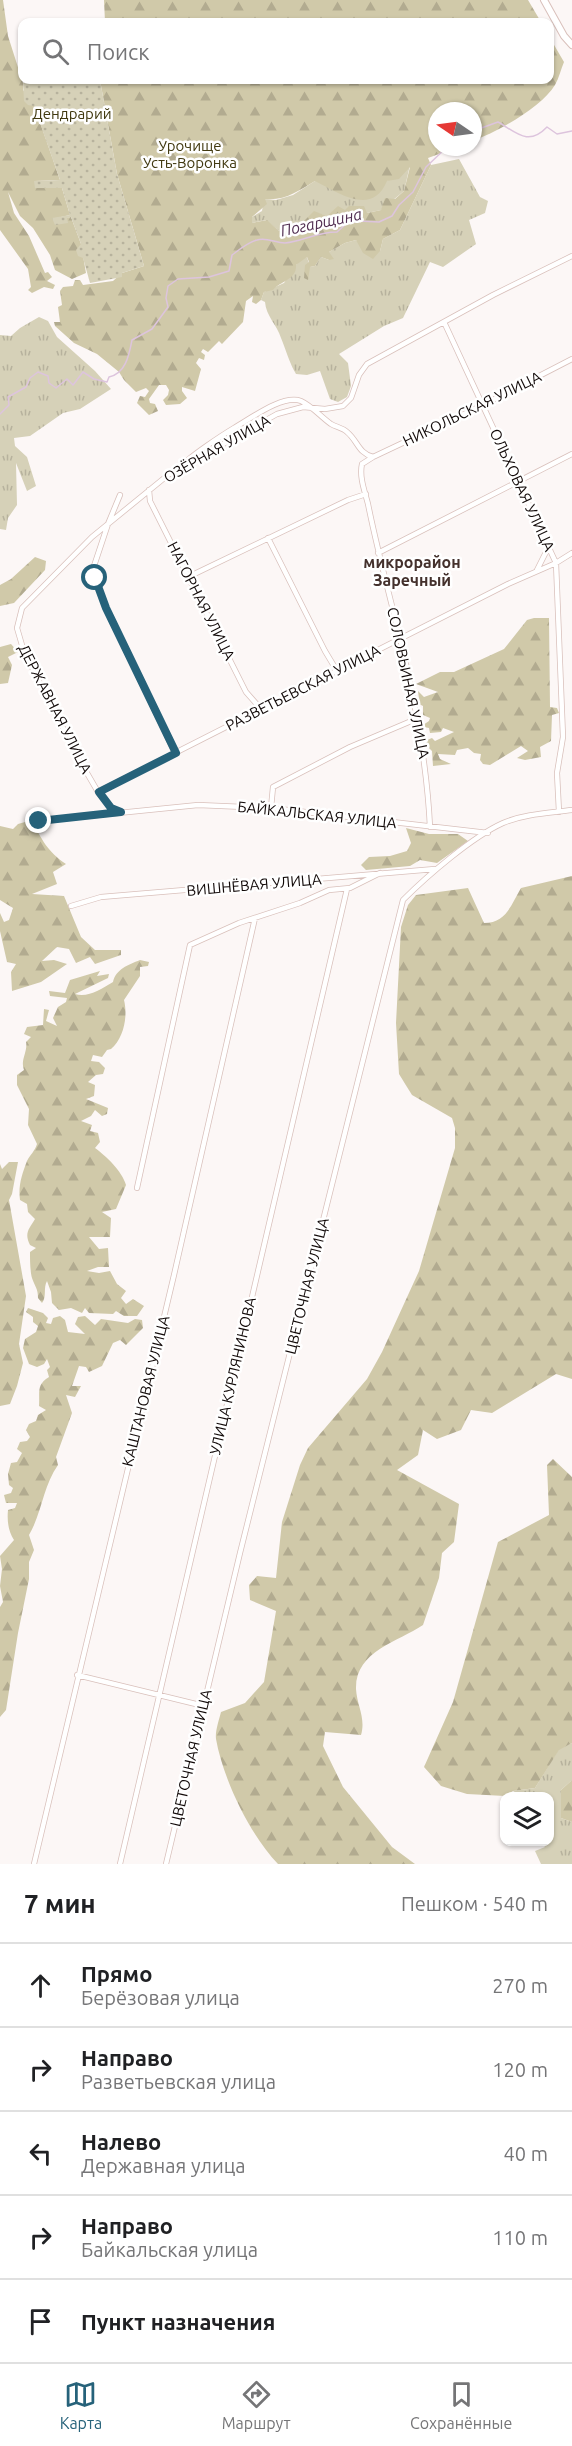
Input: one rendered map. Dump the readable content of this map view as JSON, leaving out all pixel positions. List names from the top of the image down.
{
  "streets": {
    "street": [
      "НИКОЛЬСКАЯ УЛИЦА",
      "ОЗЁРНАЯ УЛИЦА",
      "ОЛЬХОВАЯ УЛИЦА",
      "НАГОРНАЯ УЛИЦА",
      "СОЛОВЬИНАЯ УЛИЦА",
      "РАЗВЕТЬЕВСКАЯ УЛИЦА",
      "ДЕРЖАВНАЯ УЛИЦА",
      "БАЙКАЛЬСКАЯ УЛИЦА",
      "ВИШНЁВАЯ УЛИЦА",
      "ЦВЕТОЧНАЯ УЛИЦА",
      "УЛИЦА КУРЛЯНИНОВА",
      "КАШТАНОВАЯ УЛИЦА"
    ]
  },
  "crossings": [
    ["НИКОЛЬСКАЯ УЛИЦА", "ОЛЬХОВАЯ УЛИЦА"],
    ["НИКОЛЬСКАЯ УЛИЦА", "СОЛОВЬИНАЯ УЛИЦА"],
    ["ОЗЁРНАЯ УЛИЦА", "ОЛЬХОВАЯ УЛИЦА"],
    ["ОЗЁРНАЯ УЛИЦА", "НАГОРНАЯ УЛИЦА"],
    ["ОЗЁРНАЯ УЛИЦА", "ДЕРЖАВНАЯ УЛИЦА"],
    ["ОЛЬХОВАЯ УЛИЦА", "РАЗВЕТЬЕВСКАЯ УЛИЦА"],
    ["ОЛЬХОВАЯ УЛИЦА", "ЦВЕТОЧНАЯ УЛИЦА"],
    ["НАГОРНАЯ УЛИЦА", "РАЗВЕТЬЕВСКАЯ УЛИЦА"],
    ["СОЛОВЬИНАЯ УЛИЦА", "РАЗВЕТЬЕВСКАЯ УЛИЦА"],
    ["СОЛОВЬИНАЯ УЛИЦА", "БАЙКАЛЬСКАЯ УЛИЦА"],
    ["РАЗВЕТЬЕВСКАЯ УЛИЦА", "ДЕРЖАВНАЯ УЛИЦА"],
    ["ДЕРЖАВНАЯ УЛИЦА", "БАЙКАЛЬСКАЯ УЛИЦА"],
    ["БАЙКАЛЬСКАЯ УЛИЦА", "ЦВЕТОЧНАЯ УЛИЦА"],
    ["ВИШНЁВАЯ УЛИЦА", "ЦВЕТОЧНАЯ УЛИЦА"]
  ],
  "districts": ["микрорайон Заречный"],
  "water": ["Погарщина"],
  "parks": ["Дендрарий", "Урочище Усть-Воронка"],
  "north": "left",
  "page": {
    "search": "Поиск",
    "heading": ["7 мин", "Пешком · 540 m"],
    "list": [
      ["Прямо", "Берёзовая улица", "270 m"],
      ["Направо", "Разветьевская улица", "120 m"],
      ["Налево", "Державная улица", "40 m"],
      ["Направо", "Байкальская улица", "110 m"],
      "Пункт назначения"
    ],
    "nav": ["Карта", "Маршрут", "Сохранённые"]
  }
}
